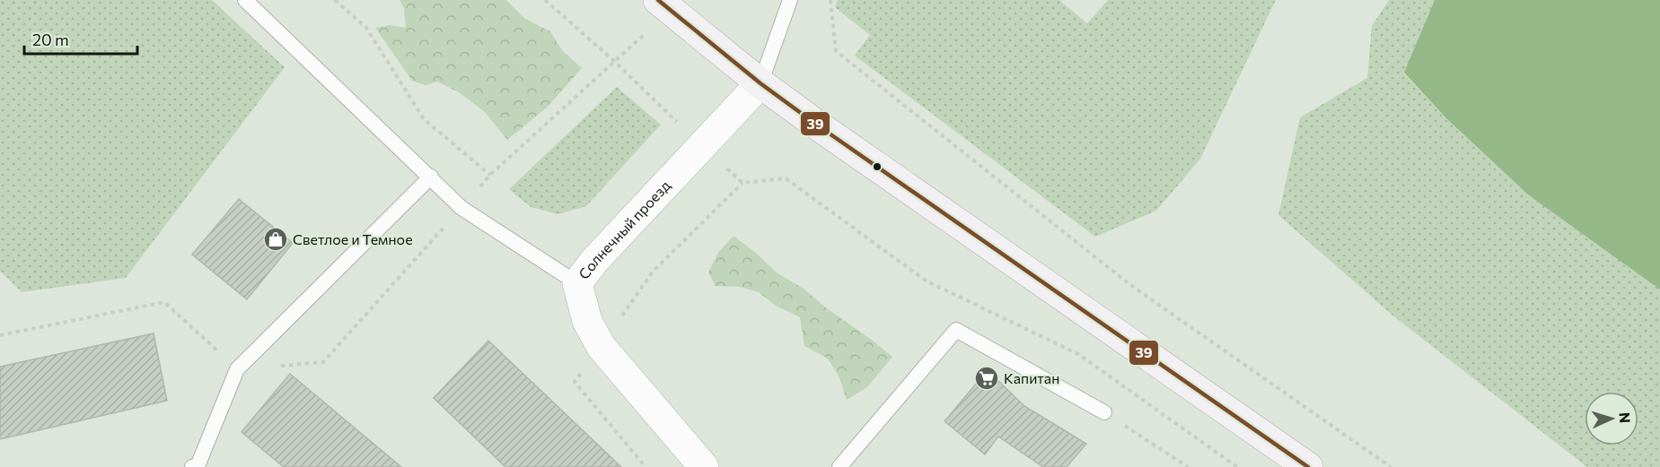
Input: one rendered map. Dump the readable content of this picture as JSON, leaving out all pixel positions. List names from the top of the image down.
{
  "streets": {
    "street": ["Солнечный проезд"]
  },
  "places": {
    "shop": ["Светлое и Темное"],
    "supermarket": ["Капитан"]
  },
  "lines": ["transit line 39"],
  "scale_bar": "20 m",
  "north": "right"
}
